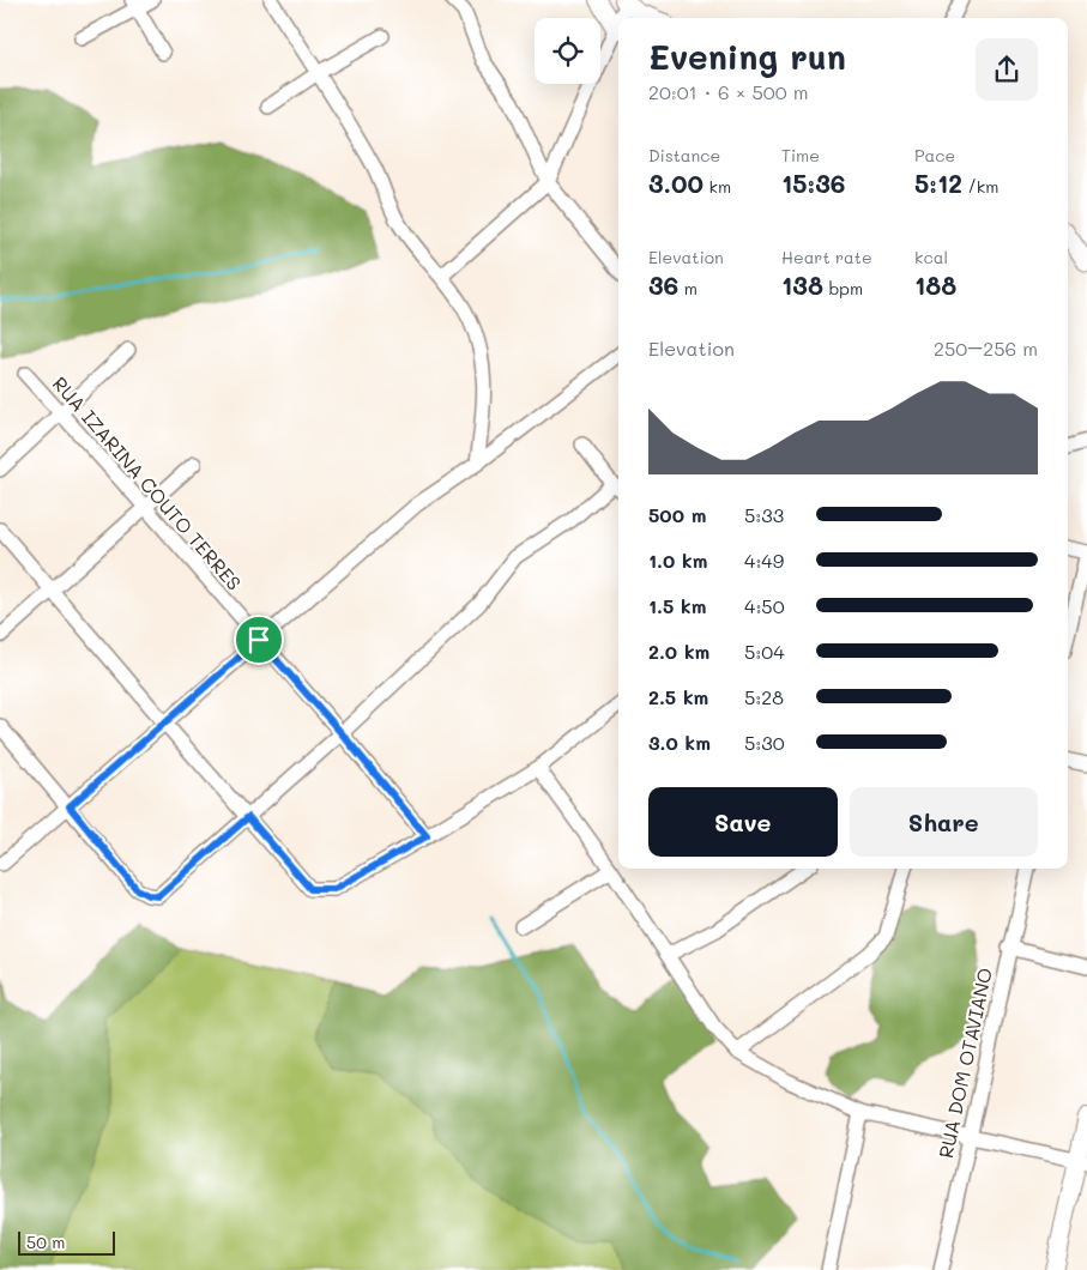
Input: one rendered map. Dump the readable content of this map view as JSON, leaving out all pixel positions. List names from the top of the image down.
{
  "streets": {
    "street": ["RUA IZARINA COUTO TERRES", "RUA DOM OTAVIANO"]
  },
  "scale_bar": "50 m",
  "page": {
    "heading": ["Evening run", "20:01 · 6 × 500 m"],
    "stats": [
      ["Distance", "3.00 km"],
      ["Time", "15:36"],
      ["Pace", "5:12 /km"],
      ["Elevation", "36 m"],
      ["Heart rate", "138 bpm"],
      ["kcal", "188"]
    ],
    "chart": ["Elevation", "250–256 m"],
    "list": [
      {
        "name": "500 m",
        "note": "5:33"
      },
      {
        "name": "1.0 km",
        "note": "4:49"
      },
      {
        "name": "1.5 km",
        "note": "4:50"
      },
      {
        "name": "2.0 km",
        "note": "5:04"
      },
      {
        "name": "2.5 km",
        "note": "5:28"
      },
      {
        "name": "3.0 km",
        "note": "5:30"
      }
    ],
    "buttons": ["Save", "Share"],
    "scale": "50 m"
  }
}
